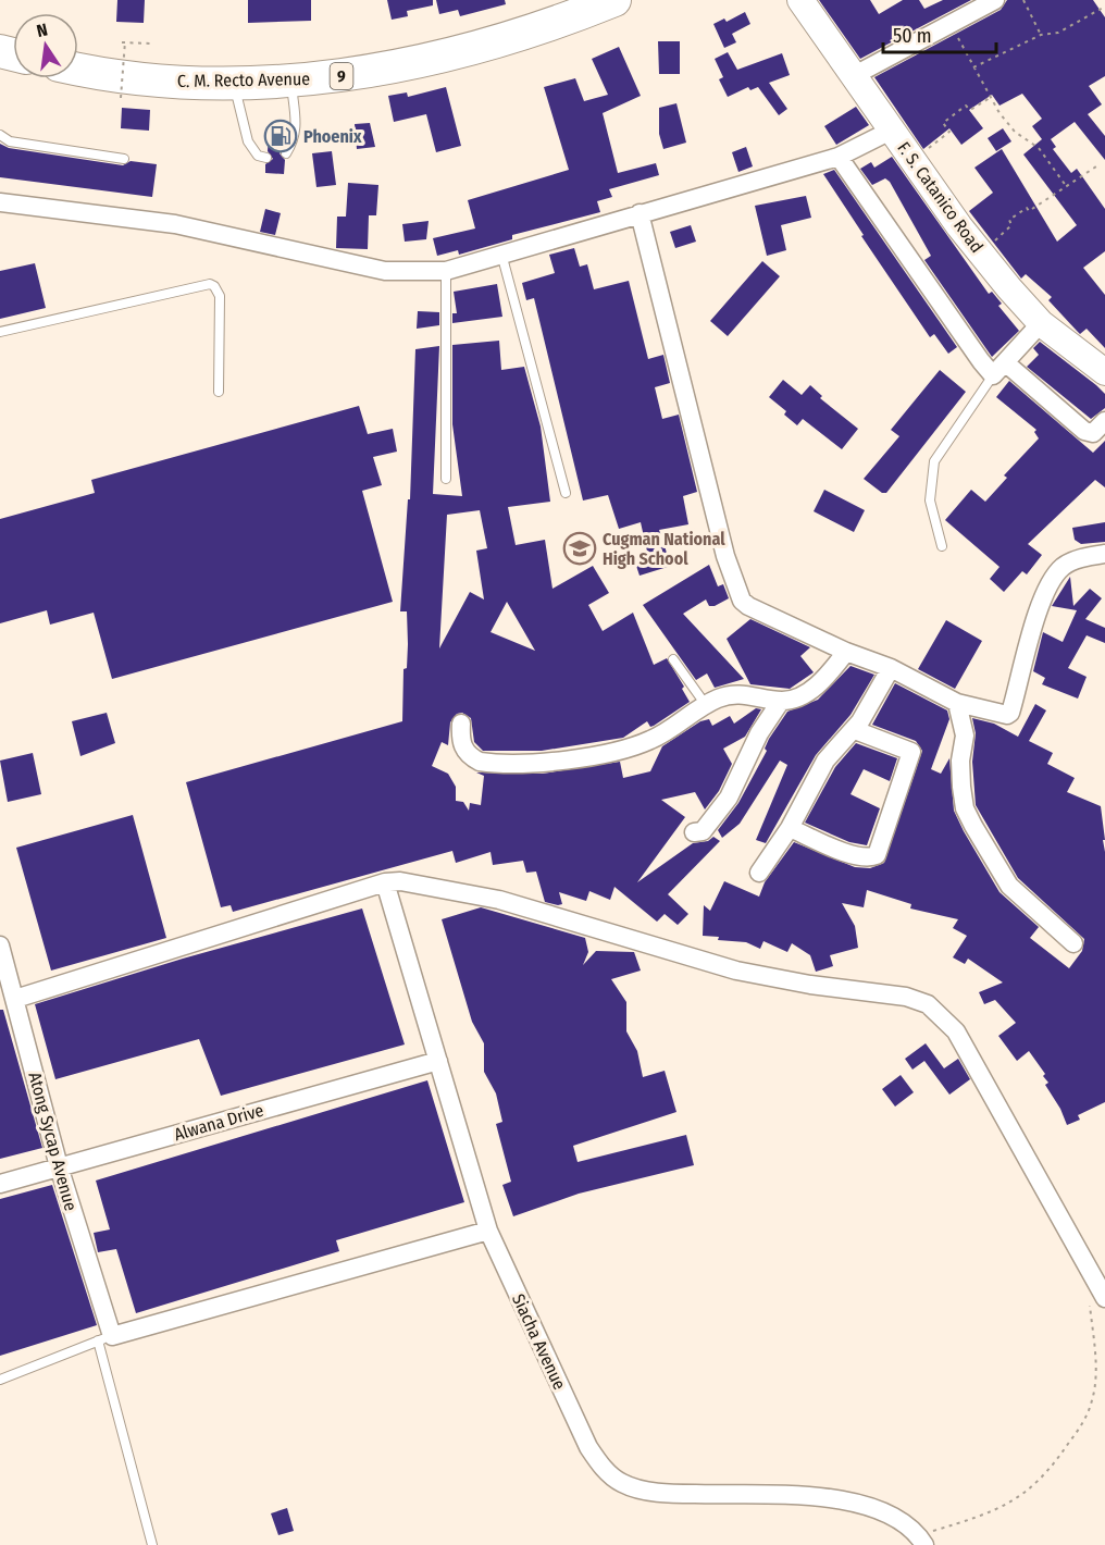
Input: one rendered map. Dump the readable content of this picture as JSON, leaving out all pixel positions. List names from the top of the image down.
{
  "streets": {
    "highway": ["9", "C. M. Recto Avenue"],
    "street": [
      "F. S. Catanico Road",
      "Alwana Drive",
      "Atong Sycap Avenue",
      "Siacha Avenue"
    ]
  },
  "crossings": [
    ["Alwana Drive", "Atong Sycap Avenue"],
    ["Alwana Drive", "Siacha Avenue"]
  ],
  "places": {
    "fuel station": ["Phoenix"],
    "school or university": ["Cugman National High School"]
  },
  "scale_bar": "50 m",
  "north": "top"
}
